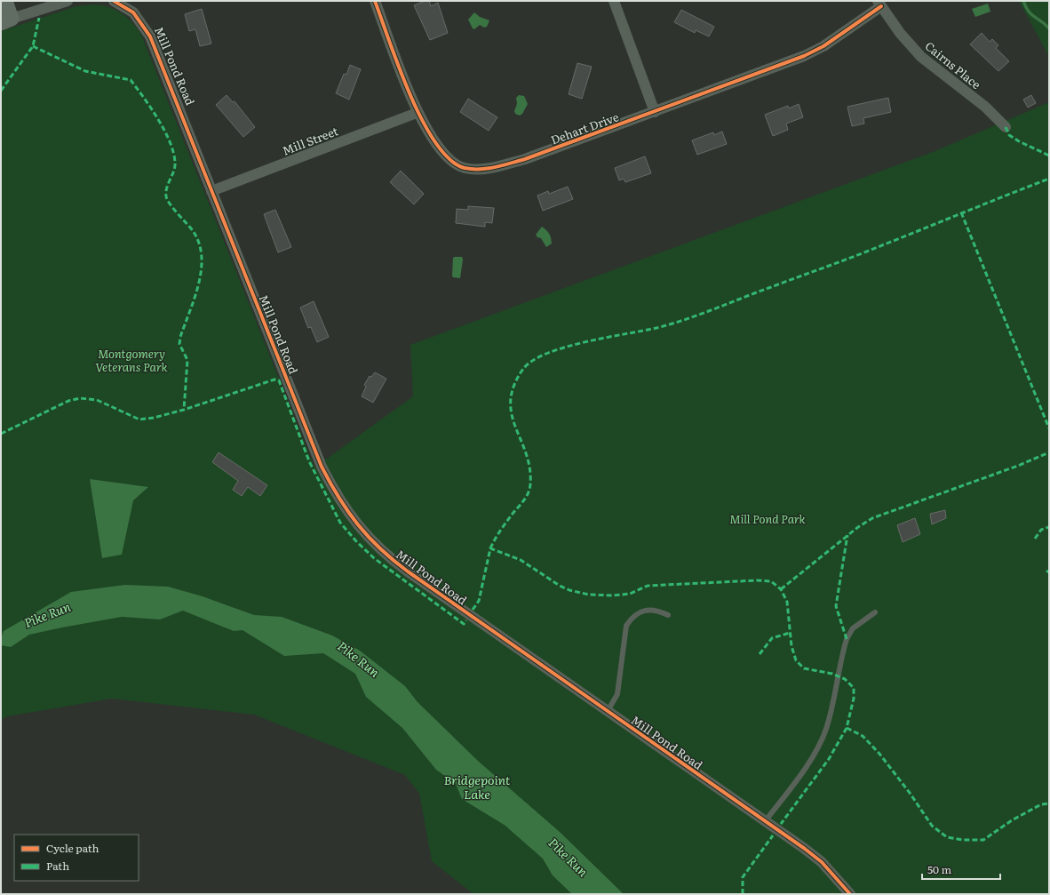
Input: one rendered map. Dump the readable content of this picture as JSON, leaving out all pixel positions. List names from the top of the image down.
{
  "streets": {
    "street": [
      "Cairns Place",
      "Mill Pond Road",
      "Dehart Drive",
      "Mill Street"
    ]
  },
  "crossings": [
    ["Cairns Place", "Dehart Drive"],
    ["Mill Pond Road", "Mill Street"],
    ["Dehart Drive", "Mill Street"]
  ],
  "water": ["Pike Run", "Bridgepoint Lake"],
  "parks": ["Montgomery Veterans Park", "Mill Pond Park"],
  "legend": ["Cycle path", "Path"],
  "scale_bar": "50 m"
}
